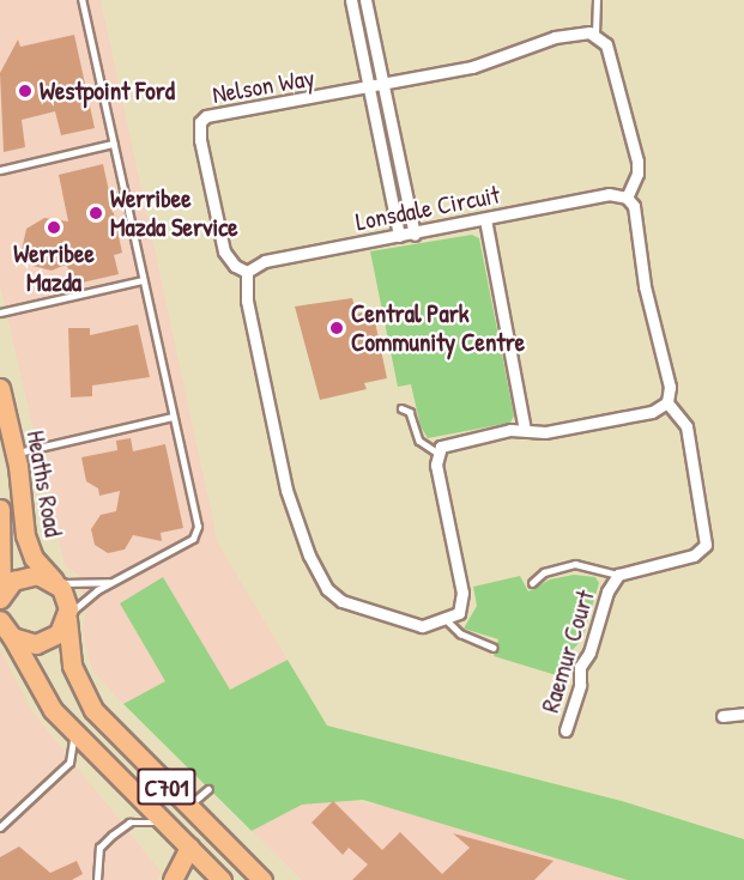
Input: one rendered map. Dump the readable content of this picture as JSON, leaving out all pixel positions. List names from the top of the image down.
{
  "streets": {
    "main road": ["Heaths Road", "C701"],
    "street": ["Nelson Way", "Lonsdale Circuit", "Raemur Court"]
  },
  "crossings": [
    ["Nelson Way", "Lonsdale Circuit"],
    ["Heaths Road", "C701"]
  ],
  "places": [
    "Westpoint Ford",
    "Werribee Mazda Service",
    "Werribee Mazda",
    "Central Park Community Centre"
  ]
}
